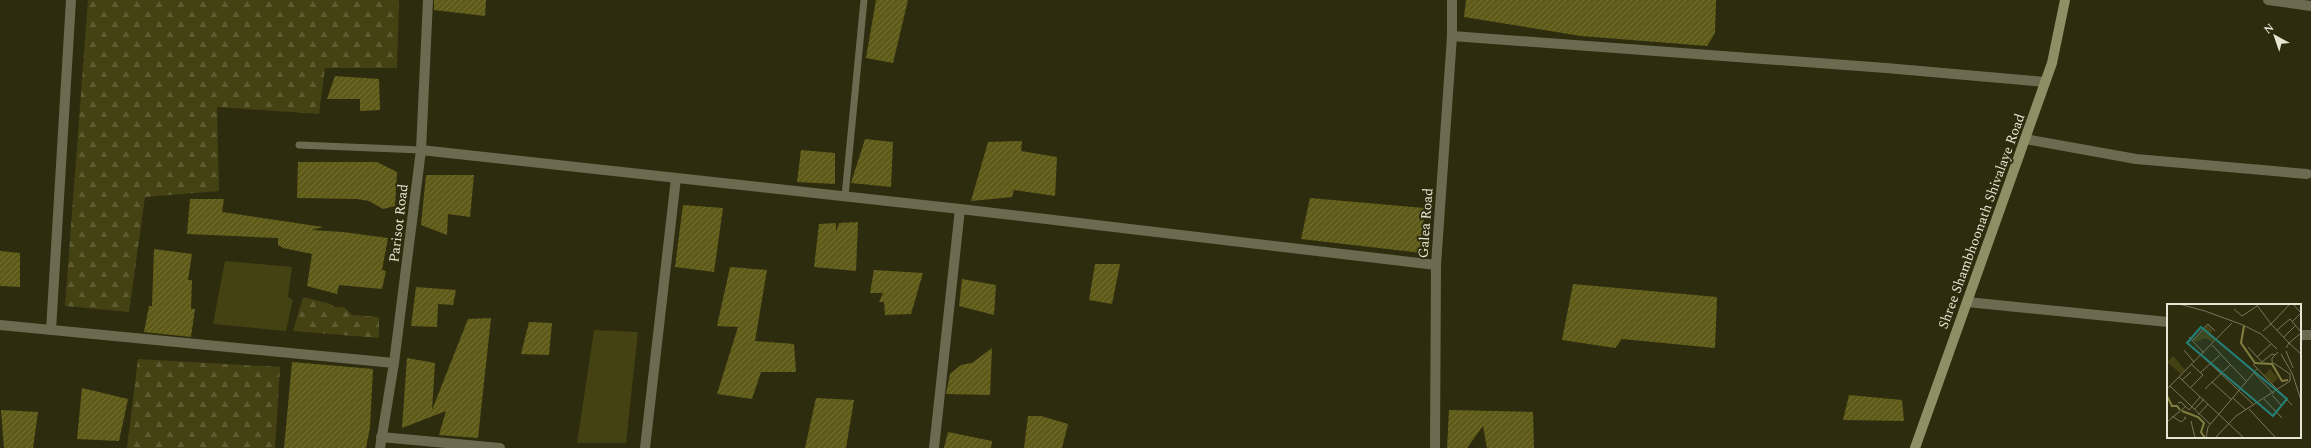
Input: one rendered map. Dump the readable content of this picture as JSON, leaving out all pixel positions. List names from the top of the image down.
{
  "streets": {
    "street": ["Shree Shambhoonath Shivalaye Road", "Parisot Road", "Galea Road"]
  },
  "north": "top left"
}
